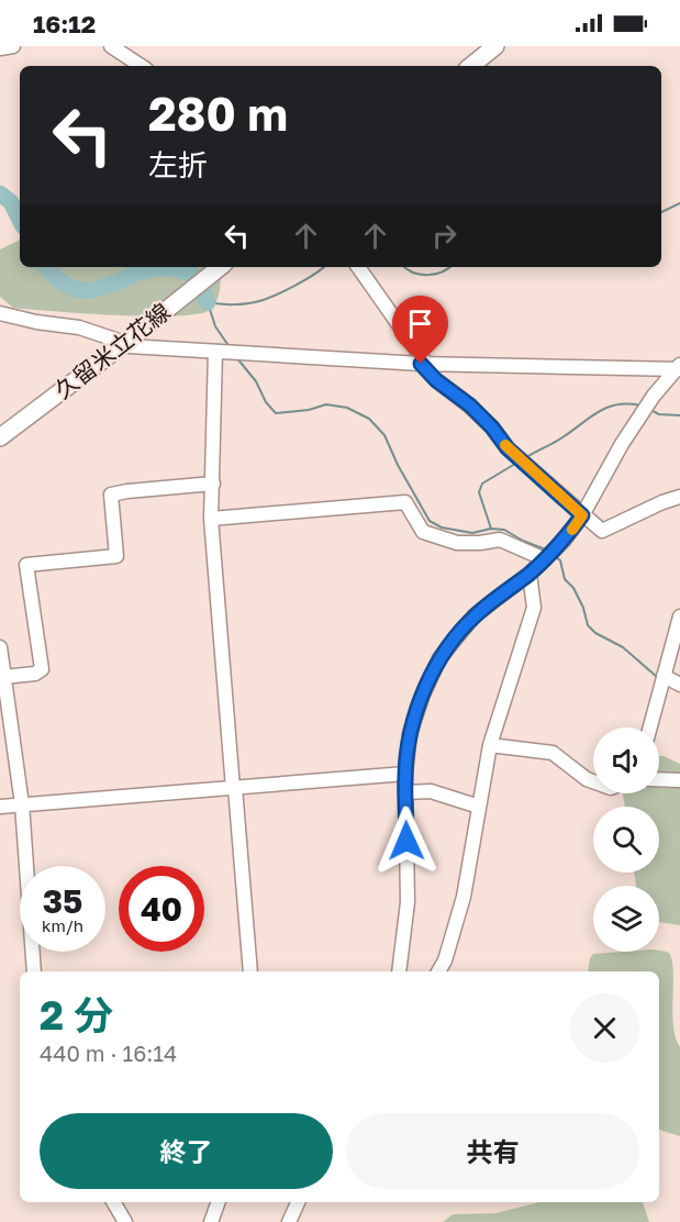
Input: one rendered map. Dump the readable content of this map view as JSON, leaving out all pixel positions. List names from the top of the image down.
{
  "streets": {
    "main road": ["久留米立花線"]
  },
  "page": {
    "status": "16:12",
    "turn": ["280 m", "左折"],
    "speed": "35 km/h",
    "limit": "40",
    "heading": ["2 分", "440 m · 16:14"],
    "buttons": ["終了", "共有"]
  }
}
